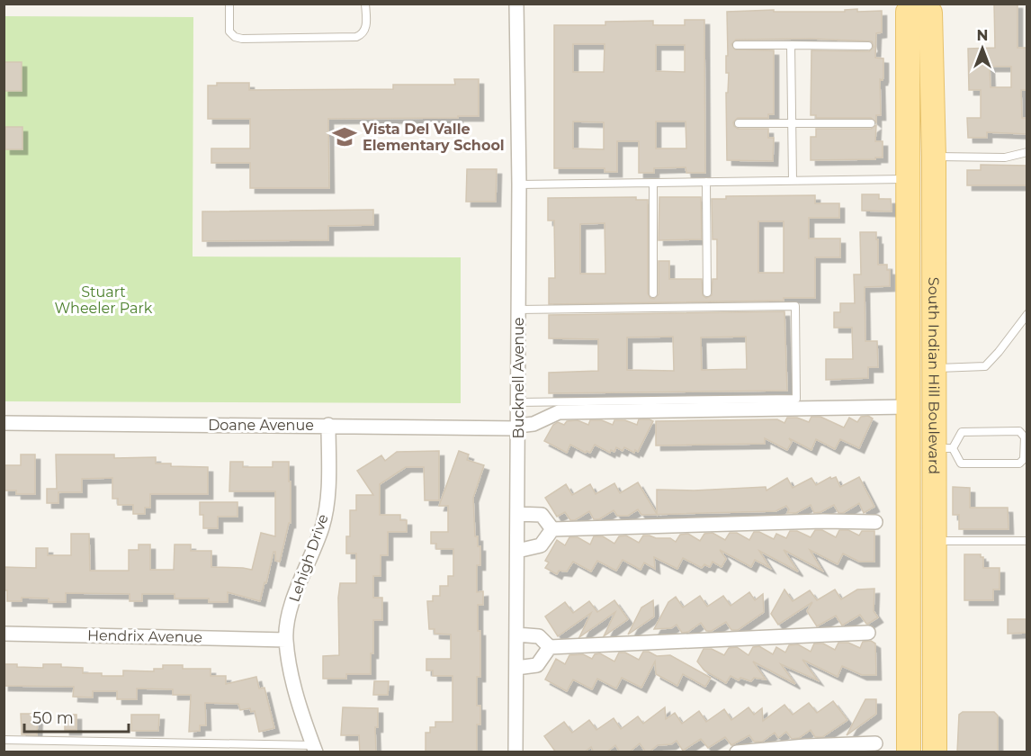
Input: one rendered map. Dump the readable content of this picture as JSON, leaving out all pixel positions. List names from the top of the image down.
{
  "streets": {
    "main road": ["South Indian Hill Boulevard"],
    "street": [
      "Bucknell Avenue",
      "Doane Avenue",
      "Lehigh Drive",
      "Hendrix Avenue"
    ]
  },
  "crossings": [
    ["South Indian Hill Boulevard", "Doane Avenue"],
    ["Bucknell Avenue", "Doane Avenue"],
    ["Doane Avenue", "Lehigh Drive"],
    ["Lehigh Drive", "Hendrix Avenue"]
  ],
  "parks": ["Stuart Wheeler Park"],
  "places": {
    "school or university": ["Vista Del Valle Elementary School"]
  },
  "scale_bar": "50 m",
  "north": "top"
}
